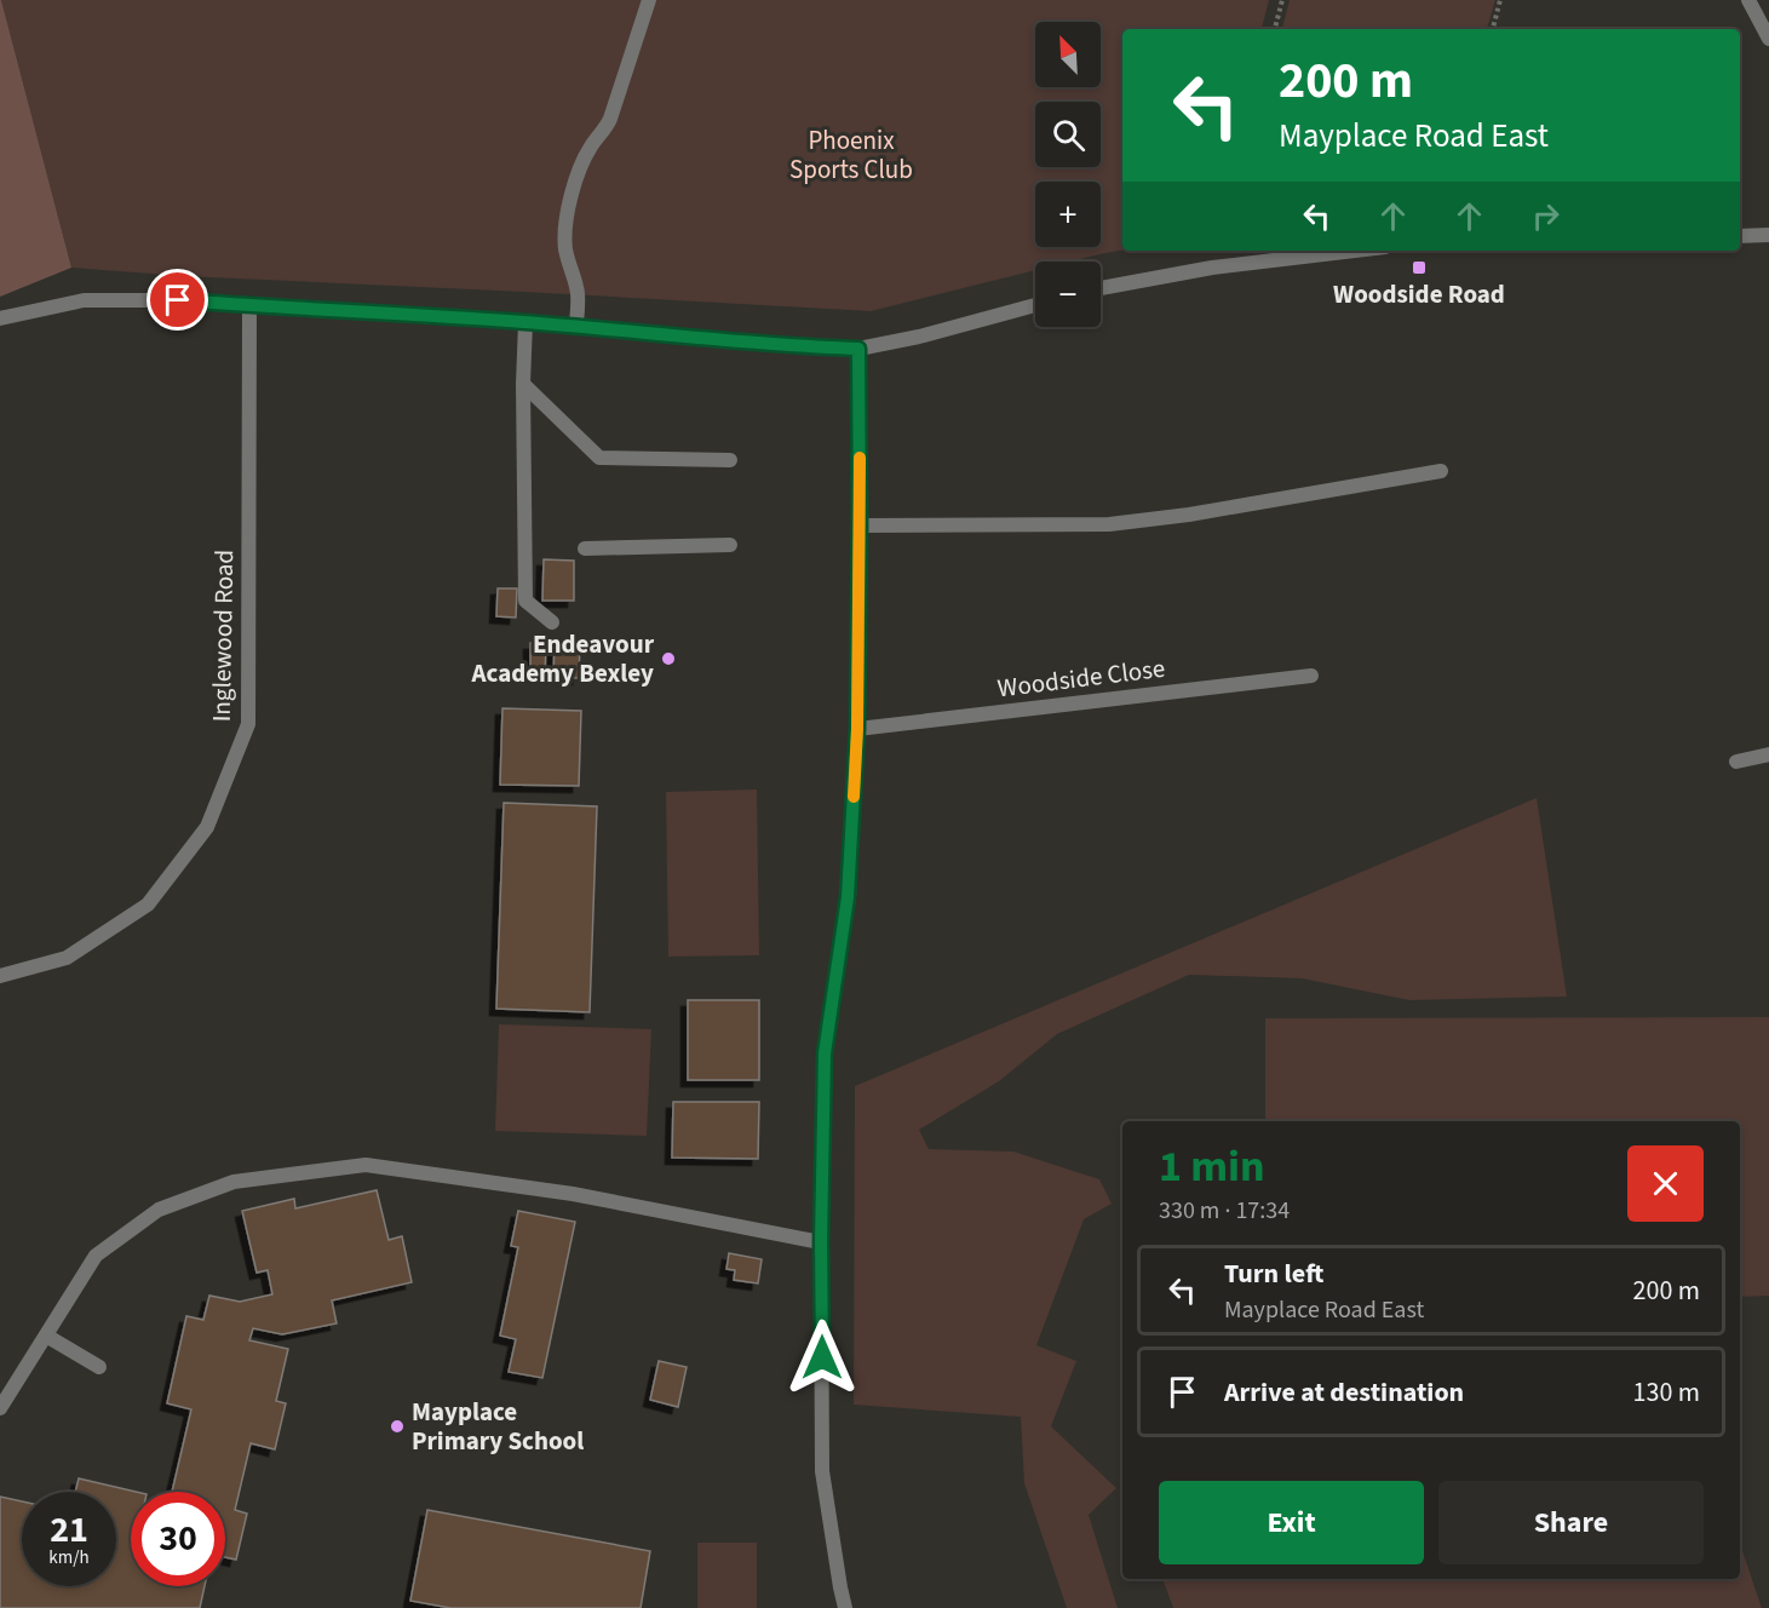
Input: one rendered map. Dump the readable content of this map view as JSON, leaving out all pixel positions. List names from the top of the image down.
{
  "streets": {
    "street": ["Inglewood Road", "Woodside Close"]
  },
  "parks": ["Phoenix Sports Club"],
  "places": {
    "transit": ["Woodside Road"],
    "other": ["Endeavour Academy Bexley", "Mayplace Primary School"]
  },
  "north": "top left",
  "page": {
    "map_buttons": ["+", "−"],
    "turn": ["200 m", "Mayplace Road East"],
    "heading": ["1 min", "330 m · 17:34"],
    "list": [
      {
        "name": "Turn left",
        "note": "Mayplace Road East",
        "value": "200 m"
      },
      {
        "name": "Arrive at destination",
        "value": "130 m"
      }
    ],
    "buttons": ["Exit", "Share"],
    "speed": "21 km/h",
    "limit": "30"
  }
}
